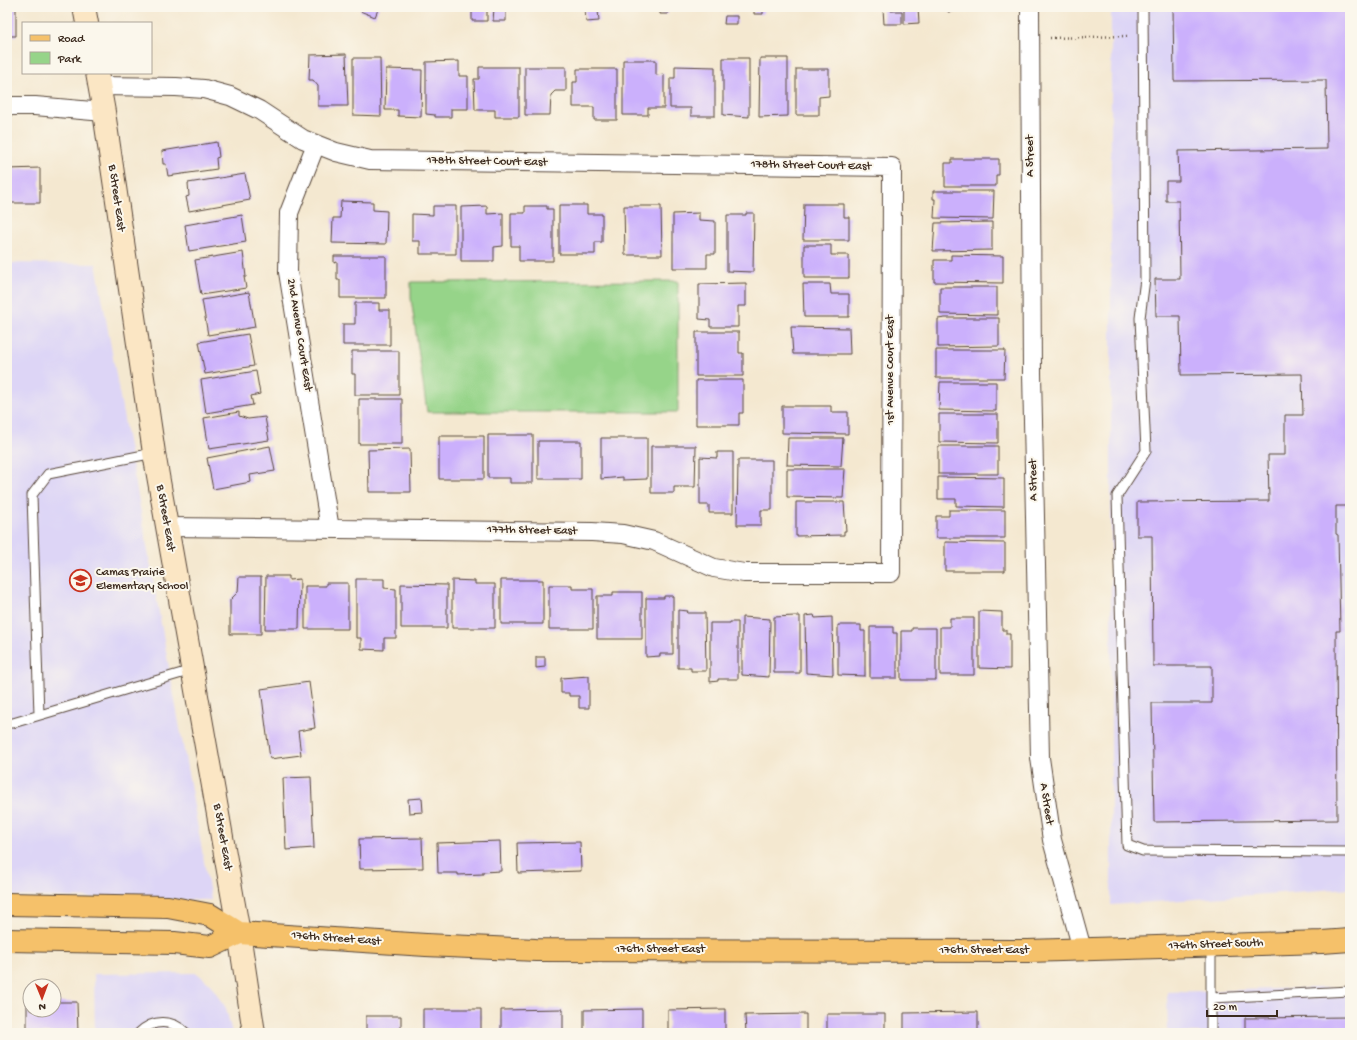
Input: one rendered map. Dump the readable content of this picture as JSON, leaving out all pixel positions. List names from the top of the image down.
{
  "streets": {
    "main road": ["176th Street East", "176th Street South"],
    "street": [
      "A Street",
      "178th Street Court East",
      "B Street East",
      "2nd Avenue Court East",
      "1st Avenue Court East",
      "177th Street East"
    ]
  },
  "crossings": [
    ["A Street", "176th Street East"],
    ["A Street", "176th Street South"],
    ["178th Street Court East", "B Street East"],
    ["178th Street Court East", "2nd Avenue Court East"],
    ["178th Street Court East", "1st Avenue Court East"],
    ["B Street East", "177th Street East"],
    ["B Street East", "176th Street East"],
    ["2nd Avenue Court East", "177th Street East"],
    ["1st Avenue Court East", "177th Street East"],
    ["176th Street East", "176th Street South"]
  ],
  "places": {
    "school or university": ["Camas Prairie Elementary School"]
  },
  "legend": ["Road", "Park"],
  "scale_bar": "20 m",
  "north": "bottom"
}
